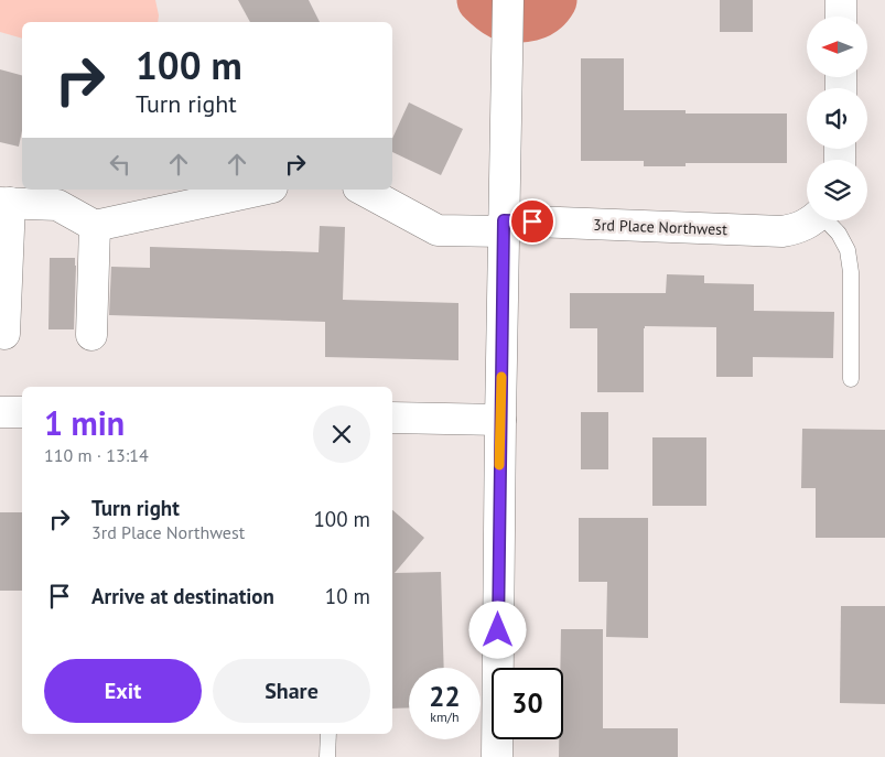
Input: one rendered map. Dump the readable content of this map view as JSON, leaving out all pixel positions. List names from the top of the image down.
{
  "streets": {
    "street": ["3rd Place Northwest"]
  },
  "north": "left",
  "page": {
    "turn": ["100 m", "Turn right"],
    "heading": ["1 min", "110 m · 13:14"],
    "list": [
      {
        "name": "Turn right",
        "note": "3rd Place Northwest",
        "value": "100 m"
      },
      {
        "name": "Arrive at destination",
        "value": "10 m"
      }
    ],
    "buttons": ["Exit", "Share"],
    "speed": "22 km/h",
    "limit": "30"
  }
}
